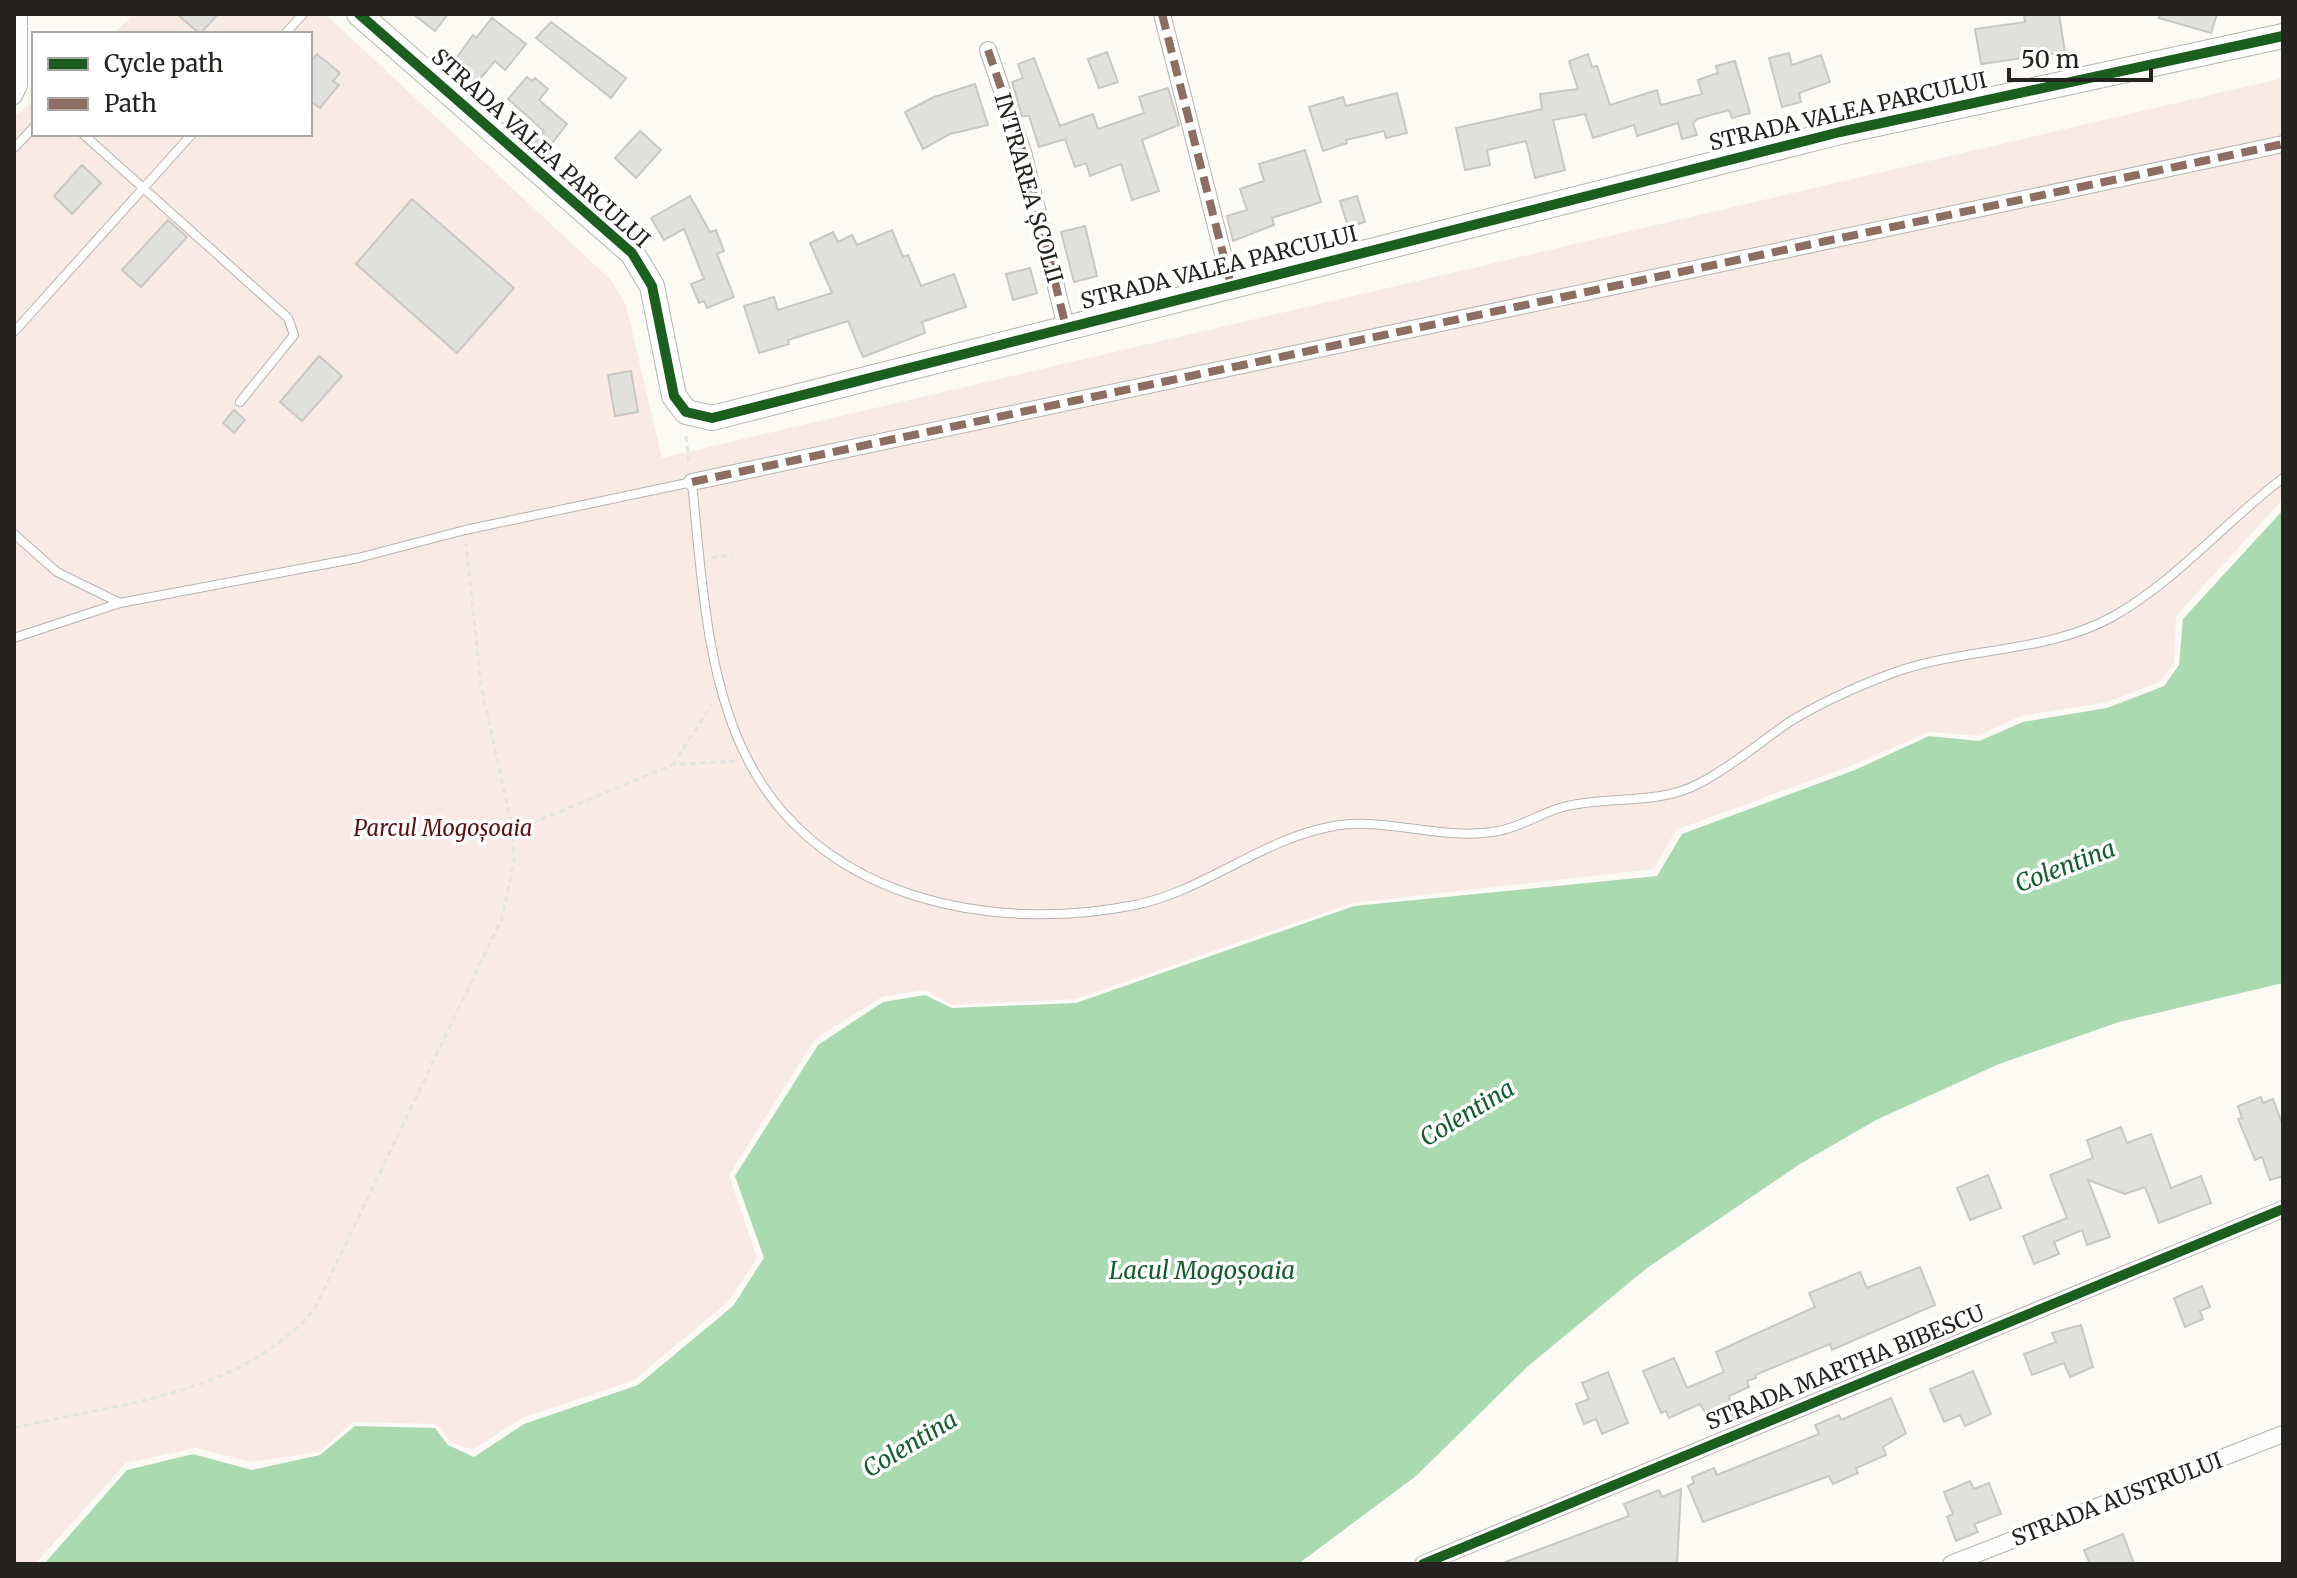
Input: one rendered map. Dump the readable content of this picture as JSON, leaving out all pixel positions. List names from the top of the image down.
{
  "streets": {
    "street": [
      "STRADA VALEA PARCULUI",
      "INTRAREA ȘCOLII",
      "STRADA MARTHA BIBESCU",
      "STRADA AUSTRULUI"
    ]
  },
  "crossings": [
    ["STRADA VALEA PARCULUI", "INTRAREA ȘCOLII"]
  ],
  "water": ["Colentina", "Lacul Mogoșoaia"],
  "parks": ["Parcul Mogoșoaia"],
  "legend": ["Cycle path", "Path"],
  "scale_bar": "50 m"
}
